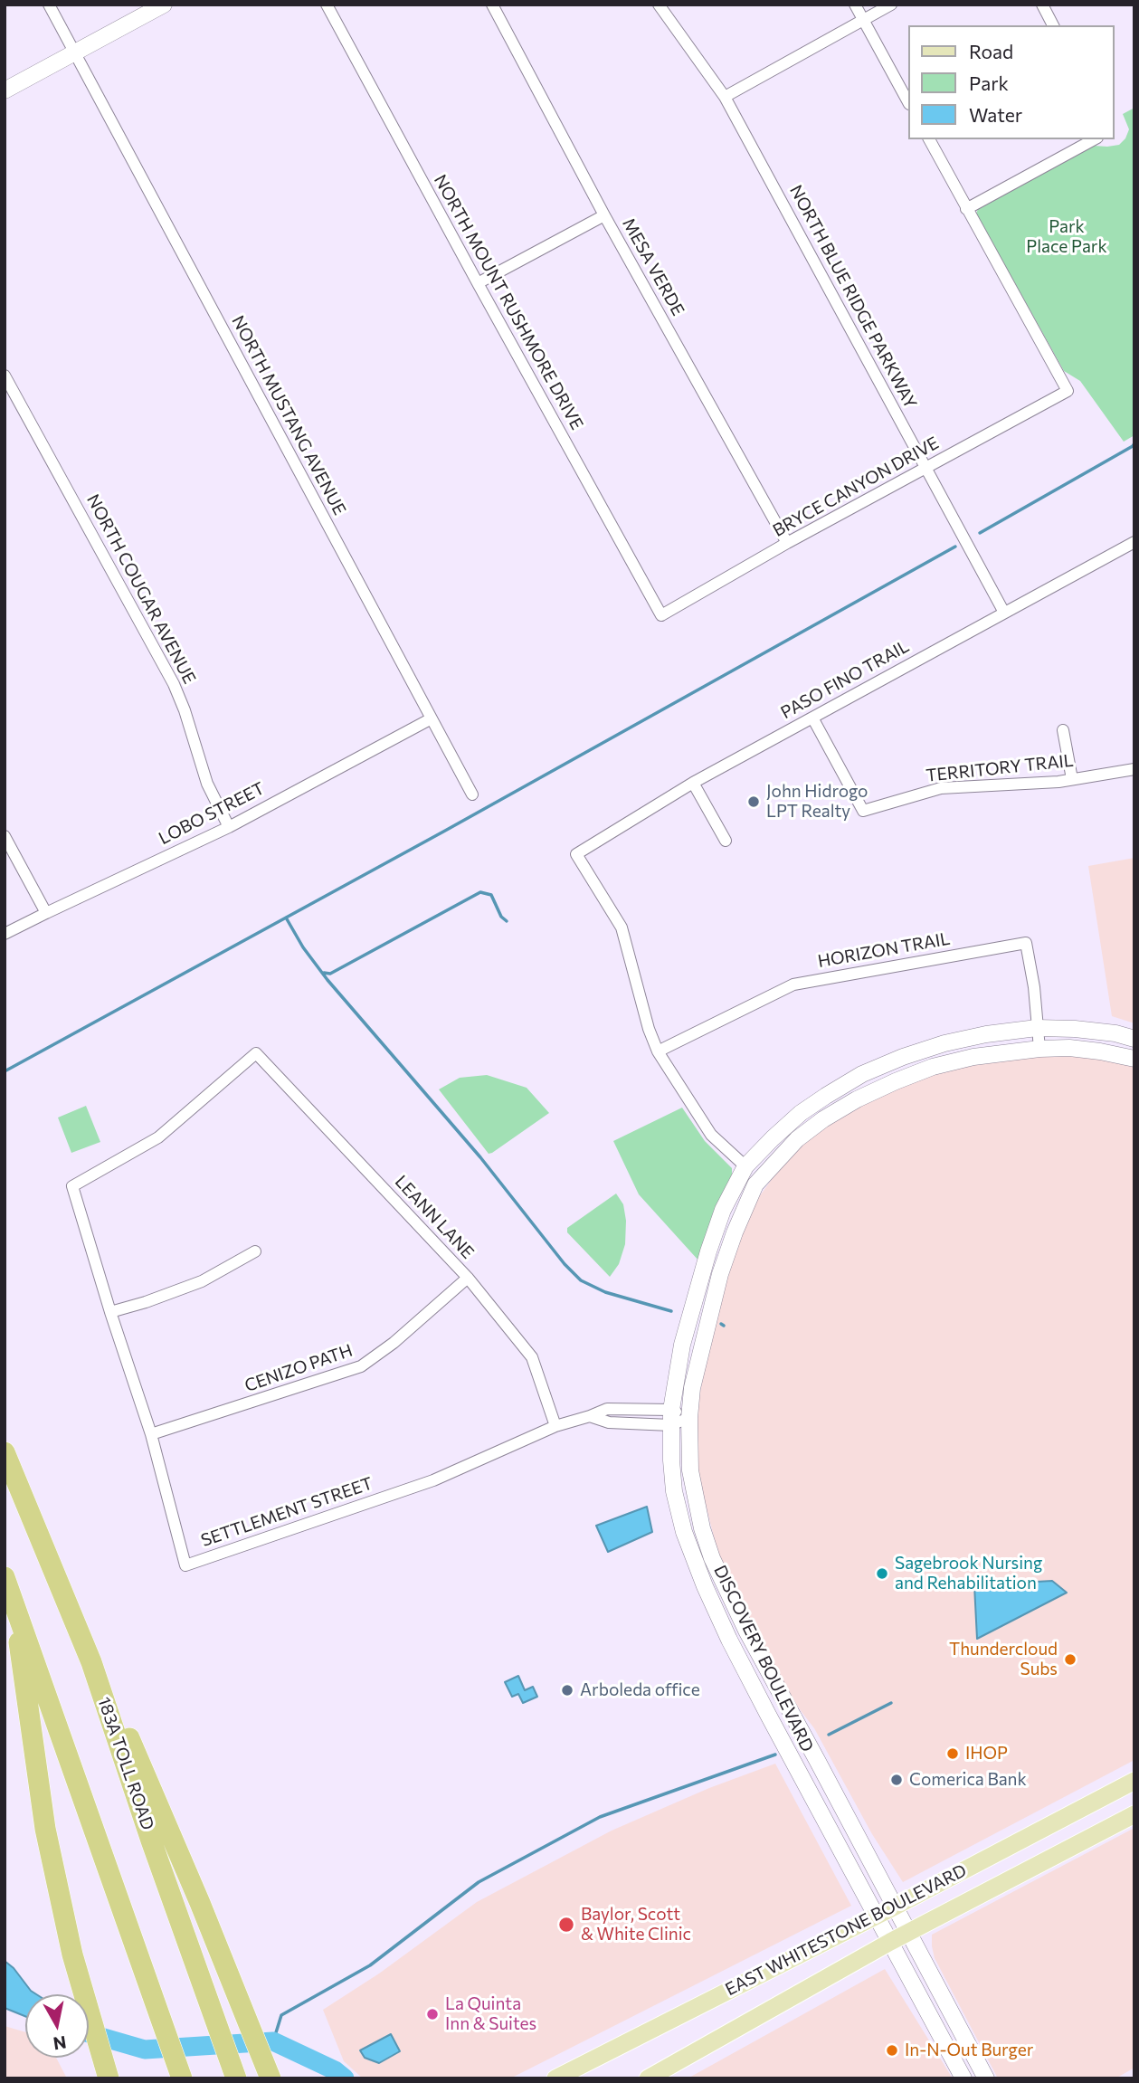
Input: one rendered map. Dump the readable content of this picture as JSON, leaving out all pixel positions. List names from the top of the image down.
{
  "streets": {
    "highway": ["183A TOLL ROAD"],
    "main road": ["EAST WHITESTONE BOULEVARD"],
    "street": [
      "MESA VERDE",
      "NORTH BLUE RIDGE PARKWAY",
      "NORTH MOUNT RUSHMORE DRIVE",
      "NORTH MUSTANG AVENUE",
      "BRYCE CANYON DRIVE",
      "NORTH COUGAR AVENUE",
      "PASO FINO TRAIL",
      "TERRITORY TRAIL",
      "LOBO STREET",
      "HORIZON TRAIL",
      "LEANN LANE",
      "CENIZO PATH",
      "SETTLEMENT STREET",
      "DISCOVERY BOULEVARD"
    ]
  },
  "crossings": [
    ["MESA VERDE", "BRYCE CANYON DRIVE"],
    ["NORTH BLUE RIDGE PARKWAY", "BRYCE CANYON DRIVE"],
    ["NORTH BLUE RIDGE PARKWAY", "PASO FINO TRAIL"],
    ["NORTH MOUNT RUSHMORE DRIVE", "BRYCE CANYON DRIVE"],
    ["NORTH MUSTANG AVENUE", "LOBO STREET"],
    ["NORTH COUGAR AVENUE", "LOBO STREET"],
    ["PASO FINO TRAIL", "TERRITORY TRAIL"],
    ["PASO FINO TRAIL", "HORIZON TRAIL"],
    ["HORIZON TRAIL", "DISCOVERY BOULEVARD"],
    ["LEANN LANE", "CENIZO PATH"],
    ["LEANN LANE", "SETTLEMENT STREET"],
    ["CENIZO PATH", "SETTLEMENT STREET"],
    ["SETTLEMENT STREET", "DISCOVERY BOULEVARD"],
    ["DISCOVERY BOULEVARD", "EAST WHITESTONE BOULEVARD"]
  ],
  "parks": ["Park Place Park"],
  "places": [
    "John Hidrogo LPT Realty",
    "Sagebrook Nursing and Rehabilitation",
    "Thundercloud Subs",
    "Arboleda office",
    "IHOP",
    "Comerica Bank",
    "Baylor, Scott & White Clinic",
    "La Quinta Inn & Suites",
    "In-N-Out Burger"
  ],
  "legend": ["Road", "Park", "Water"],
  "north": "bottom"
}
